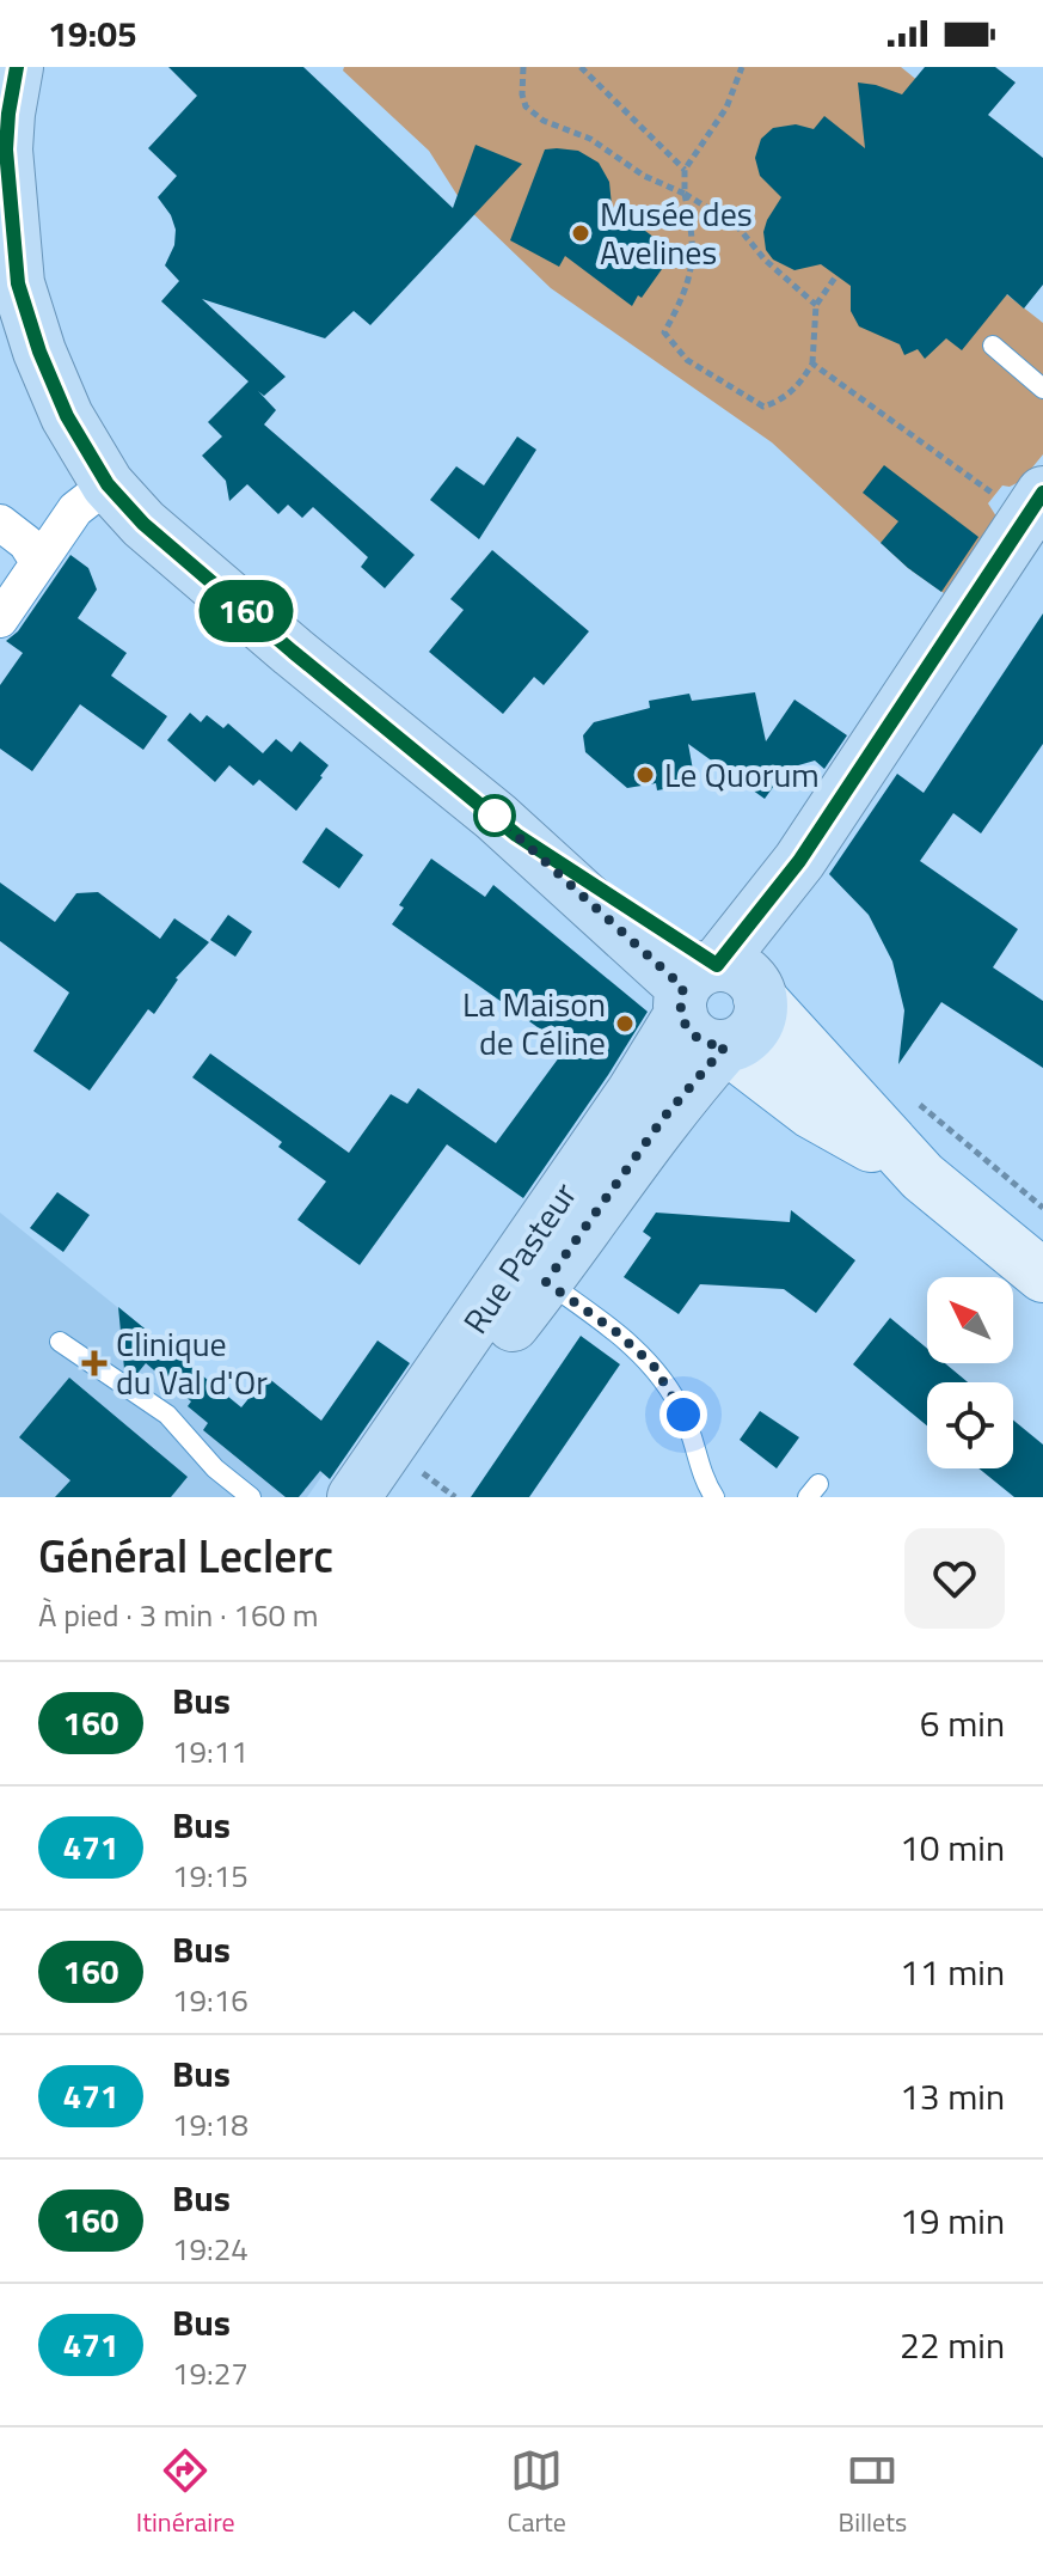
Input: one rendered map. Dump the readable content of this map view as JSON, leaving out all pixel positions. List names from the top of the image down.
{
  "streets": {
    "main road": ["Rue Pasteur"]
  },
  "places": {
    "other": ["Musée des Avelines", "Le Quorum", "La Maison de Céline"],
    "health": ["Clinique du Val d'Or"]
  },
  "lines": ["bus line 160"],
  "north": "top left",
  "page": {
    "status": "19:05",
    "on_map": "160",
    "heading": ["Général Leclerc", "À pied · 3 min · 160 m"],
    "list": [
      {
        "mark": "160",
        "name": "Bus",
        "note": "19:11",
        "value": "6 min"
      },
      {
        "mark": "471",
        "name": "Bus",
        "note": "19:15",
        "value": "10 min"
      },
      {
        "mark": "160",
        "name": "Bus",
        "note": "19:16",
        "value": "11 min"
      },
      {
        "mark": "471",
        "name": "Bus",
        "note": "19:18",
        "value": "13 min"
      },
      {
        "mark": "160",
        "name": "Bus",
        "note": "19:24",
        "value": "19 min"
      },
      {
        "mark": "471",
        "name": "Bus",
        "note": "19:27",
        "value": "22 min"
      }
    ],
    "tabs": ["Itinéraire", "Carte", "Billets"]
  }
}
